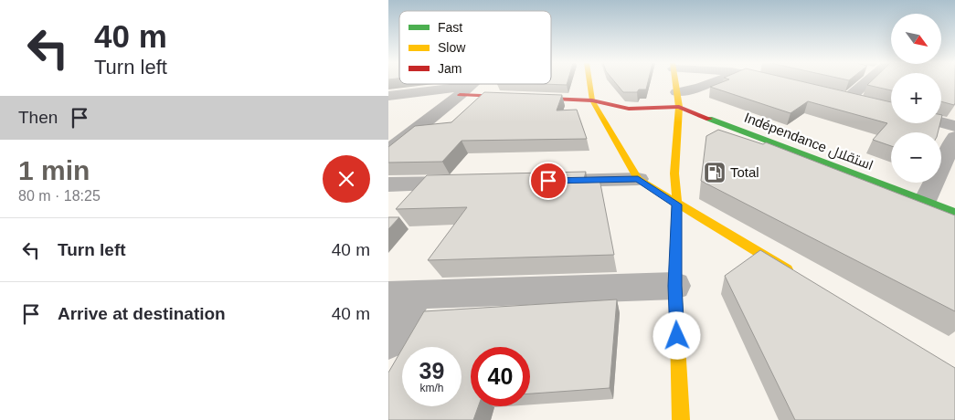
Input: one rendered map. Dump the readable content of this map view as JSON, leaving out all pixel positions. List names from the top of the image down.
{
  "streets": {
    "street": ["Indépendance استقلال"]
  },
  "places": {
    "fuel station": ["Total"]
  },
  "legend": ["Fast", "Slow", "Jam"],
  "north": "bottom right",
  "page": {
    "turn": ["40 m", "Turn left"],
    "map_buttons": ["+", "−"],
    "then": "Then",
    "heading": ["1 min", "80 m · 18:25"],
    "list": [
      {
        "name": "Turn left",
        "value": "40 m"
      },
      {
        "name": "Arrive at destination",
        "value": "40 m"
      }
    ],
    "speed": "39 km/h",
    "limit": "40"
  }
}
